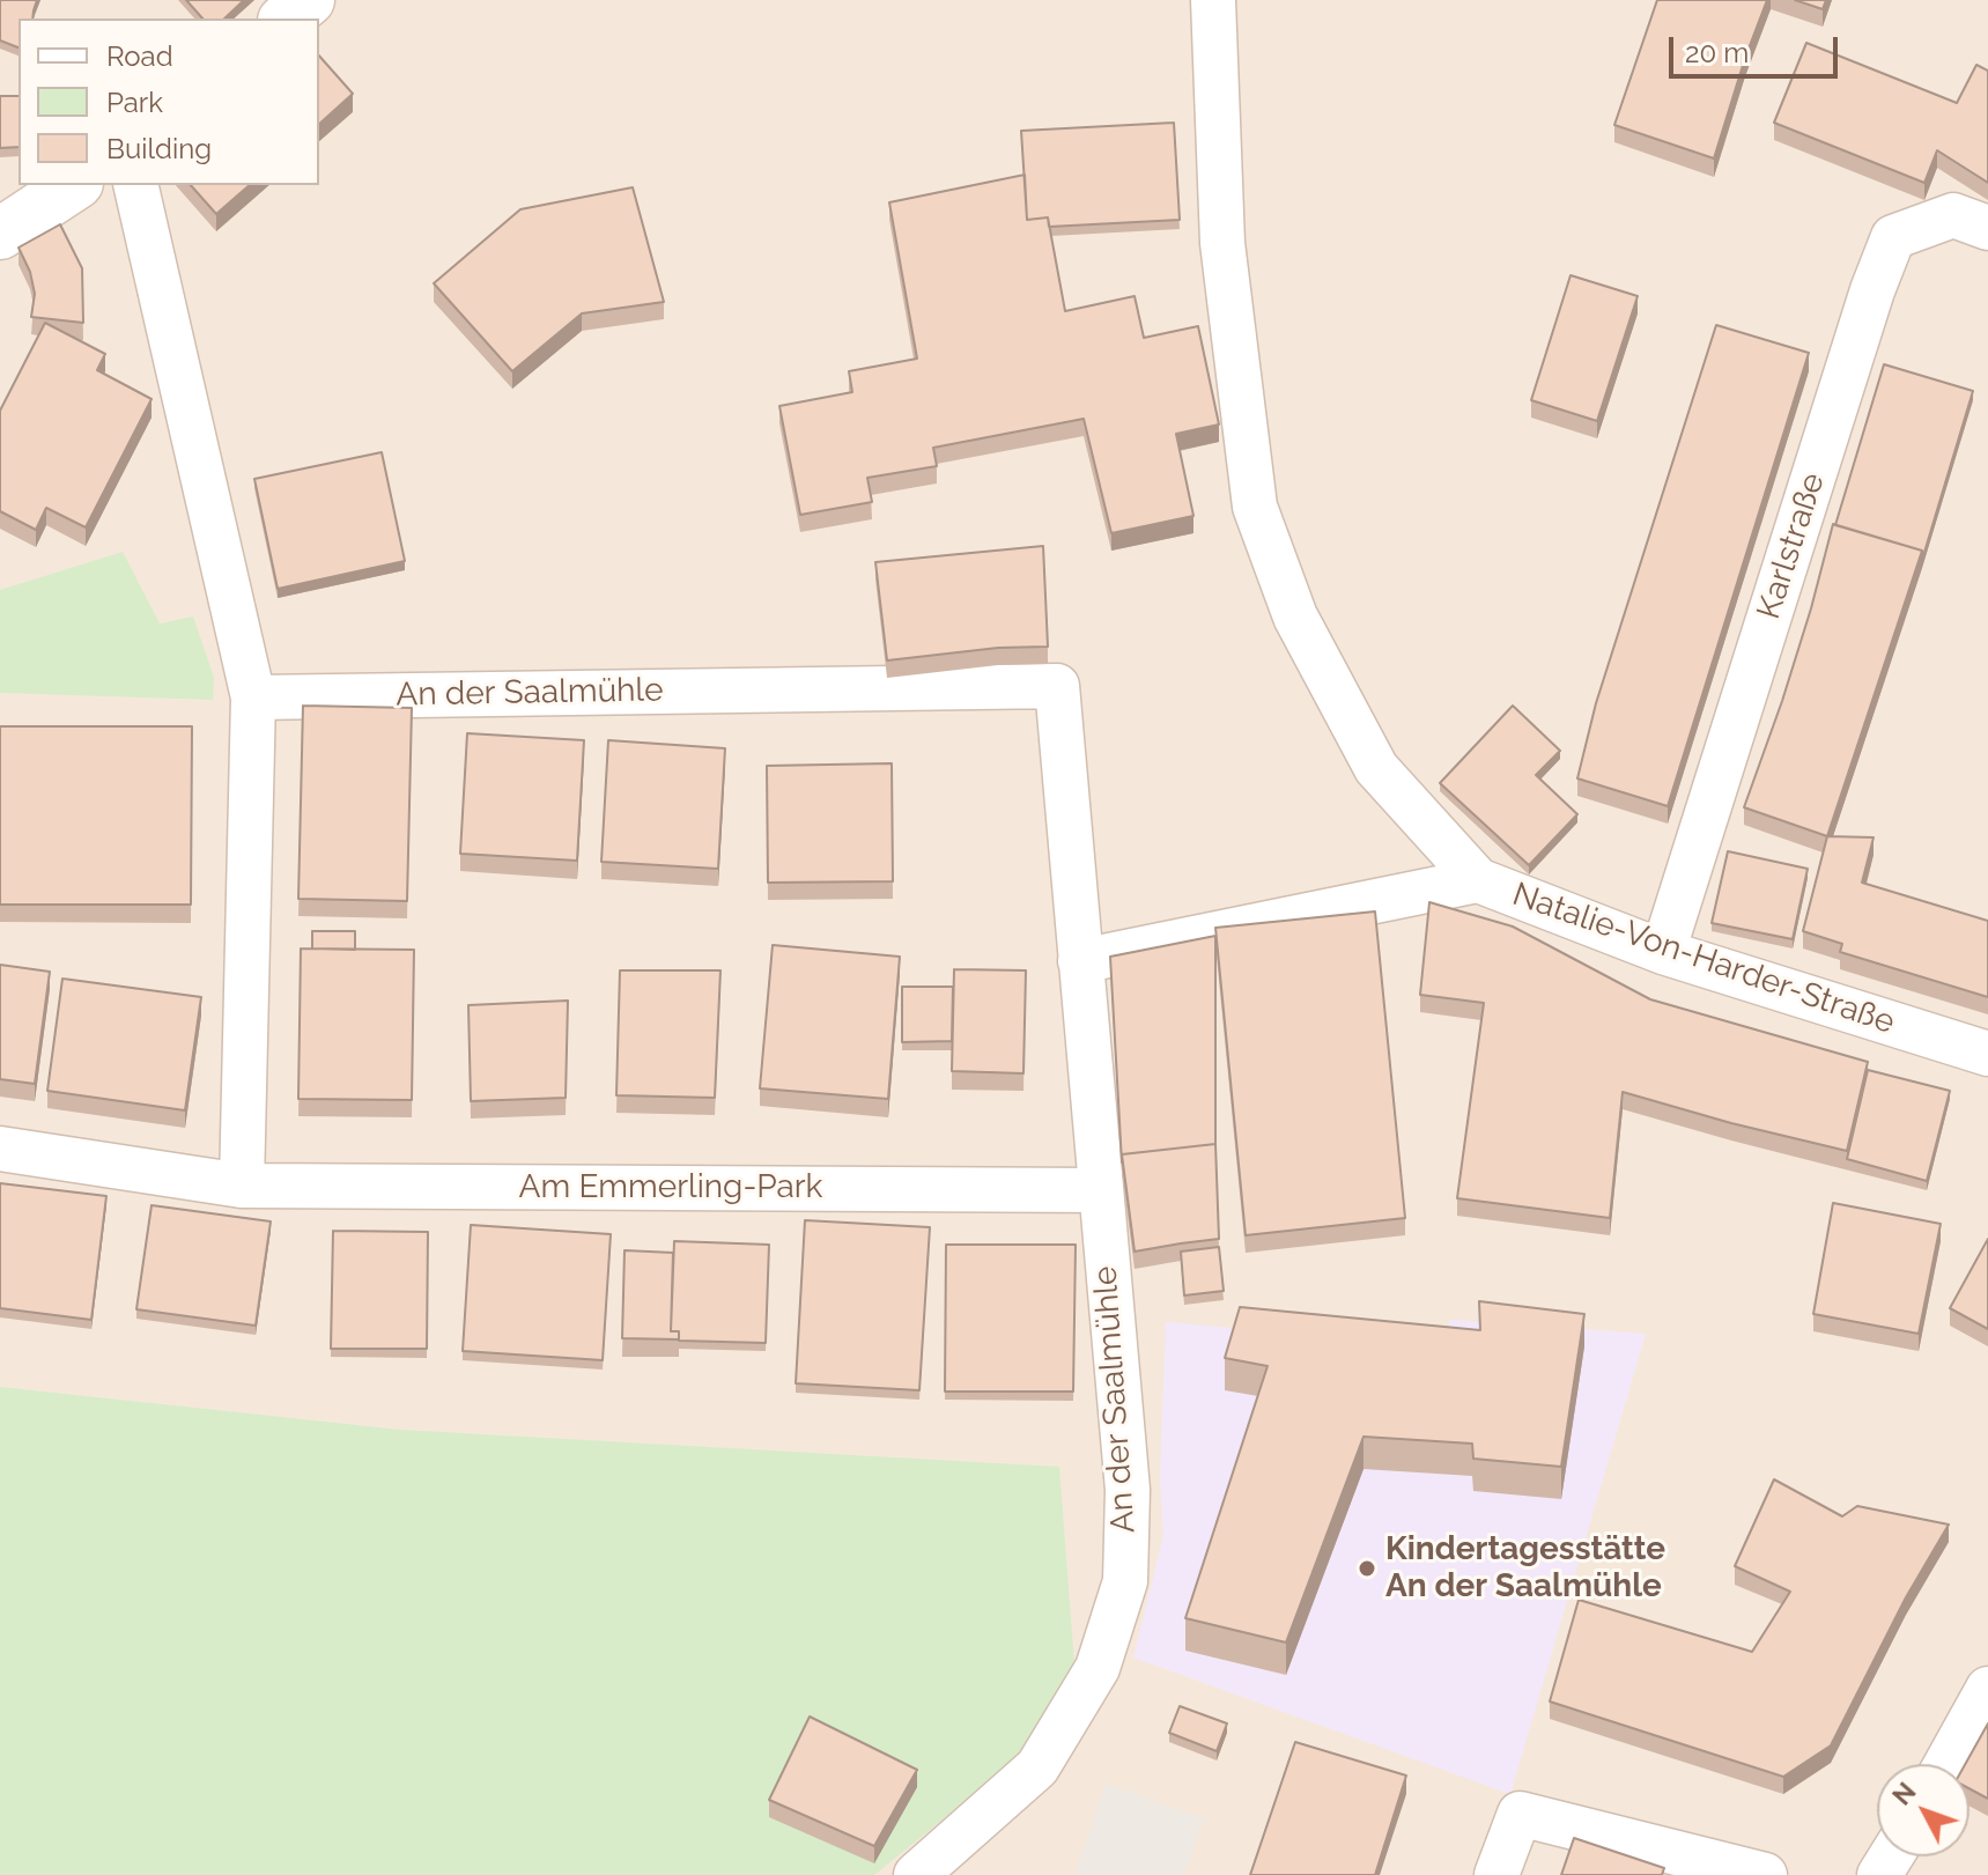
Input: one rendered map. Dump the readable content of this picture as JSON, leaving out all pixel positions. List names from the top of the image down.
{
  "streets": {
    "street": [
      "Karlstraße",
      "An der Saalmühle",
      "Natalie-Von-Harder-Straße",
      "Am Emmerling-Park"
    ]
  },
  "crossings": [
    ["Karlstraße", "Natalie-Von-Harder-Straße"],
    ["An der Saalmühle", "Am Emmerling-Park"]
  ],
  "places": ["Kindertagesstätte An der Saalmühle"],
  "legend": ["Road", "Park", "Building"],
  "scale_bar": "20 m",
  "north": "top left"
}
